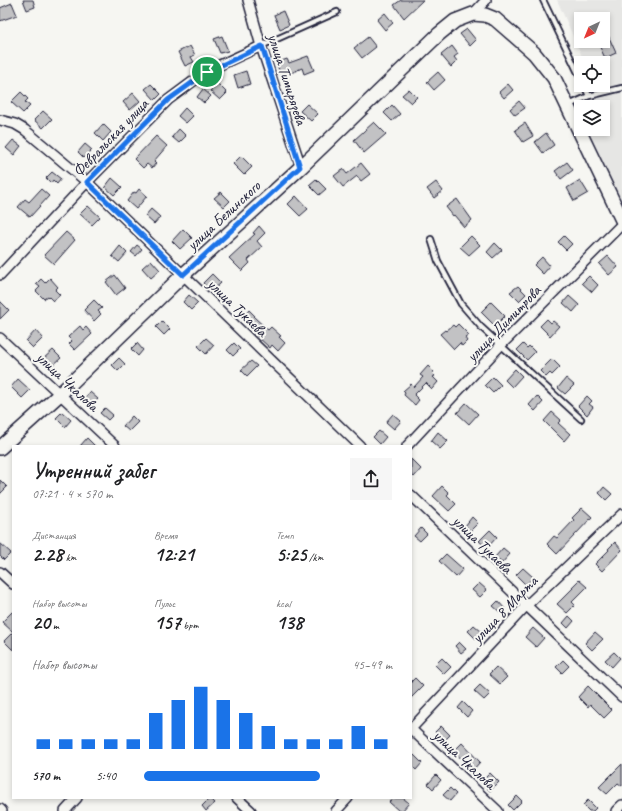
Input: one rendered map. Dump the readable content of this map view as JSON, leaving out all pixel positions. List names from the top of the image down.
{
  "streets": {
    "street": [
      "улица Тимирязева",
      "Февральская улица",
      "улица Белинского",
      "улица Тукаева",
      "улица Димитрова",
      "улица Чкалова",
      "улица 8 Марта"
    ]
  },
  "crossings": [
    ["улица Тимирязева", "Февральская улица"],
    ["улица Тимирязева", "улица Белинского"],
    ["Февральская улица", "улица Тукаева"],
    ["улица Белинского", "улица Тукаева"],
    ["улица Белинского", "улица Чкалова"],
    ["улица Тукаева", "улица 8 Марта"]
  ],
  "north": "bottom left",
  "page": {
    "heading": ["Утренний забег", "07:21 · 4 × 570 m"],
    "stats": [
      ["Дистанция", "2.28 km"],
      ["Время", "12:21"],
      ["Темп", "5:25 /km"],
      ["Набор высоты", "20 m"],
      ["Пульс", "157 bpm"],
      ["kcal", "138"]
    ],
    "chart": ["Набор высоты", "45–49 m"],
    "list": [
      {
        "name": "570 m",
        "note": "5:40"
      }
    ]
  }
}
